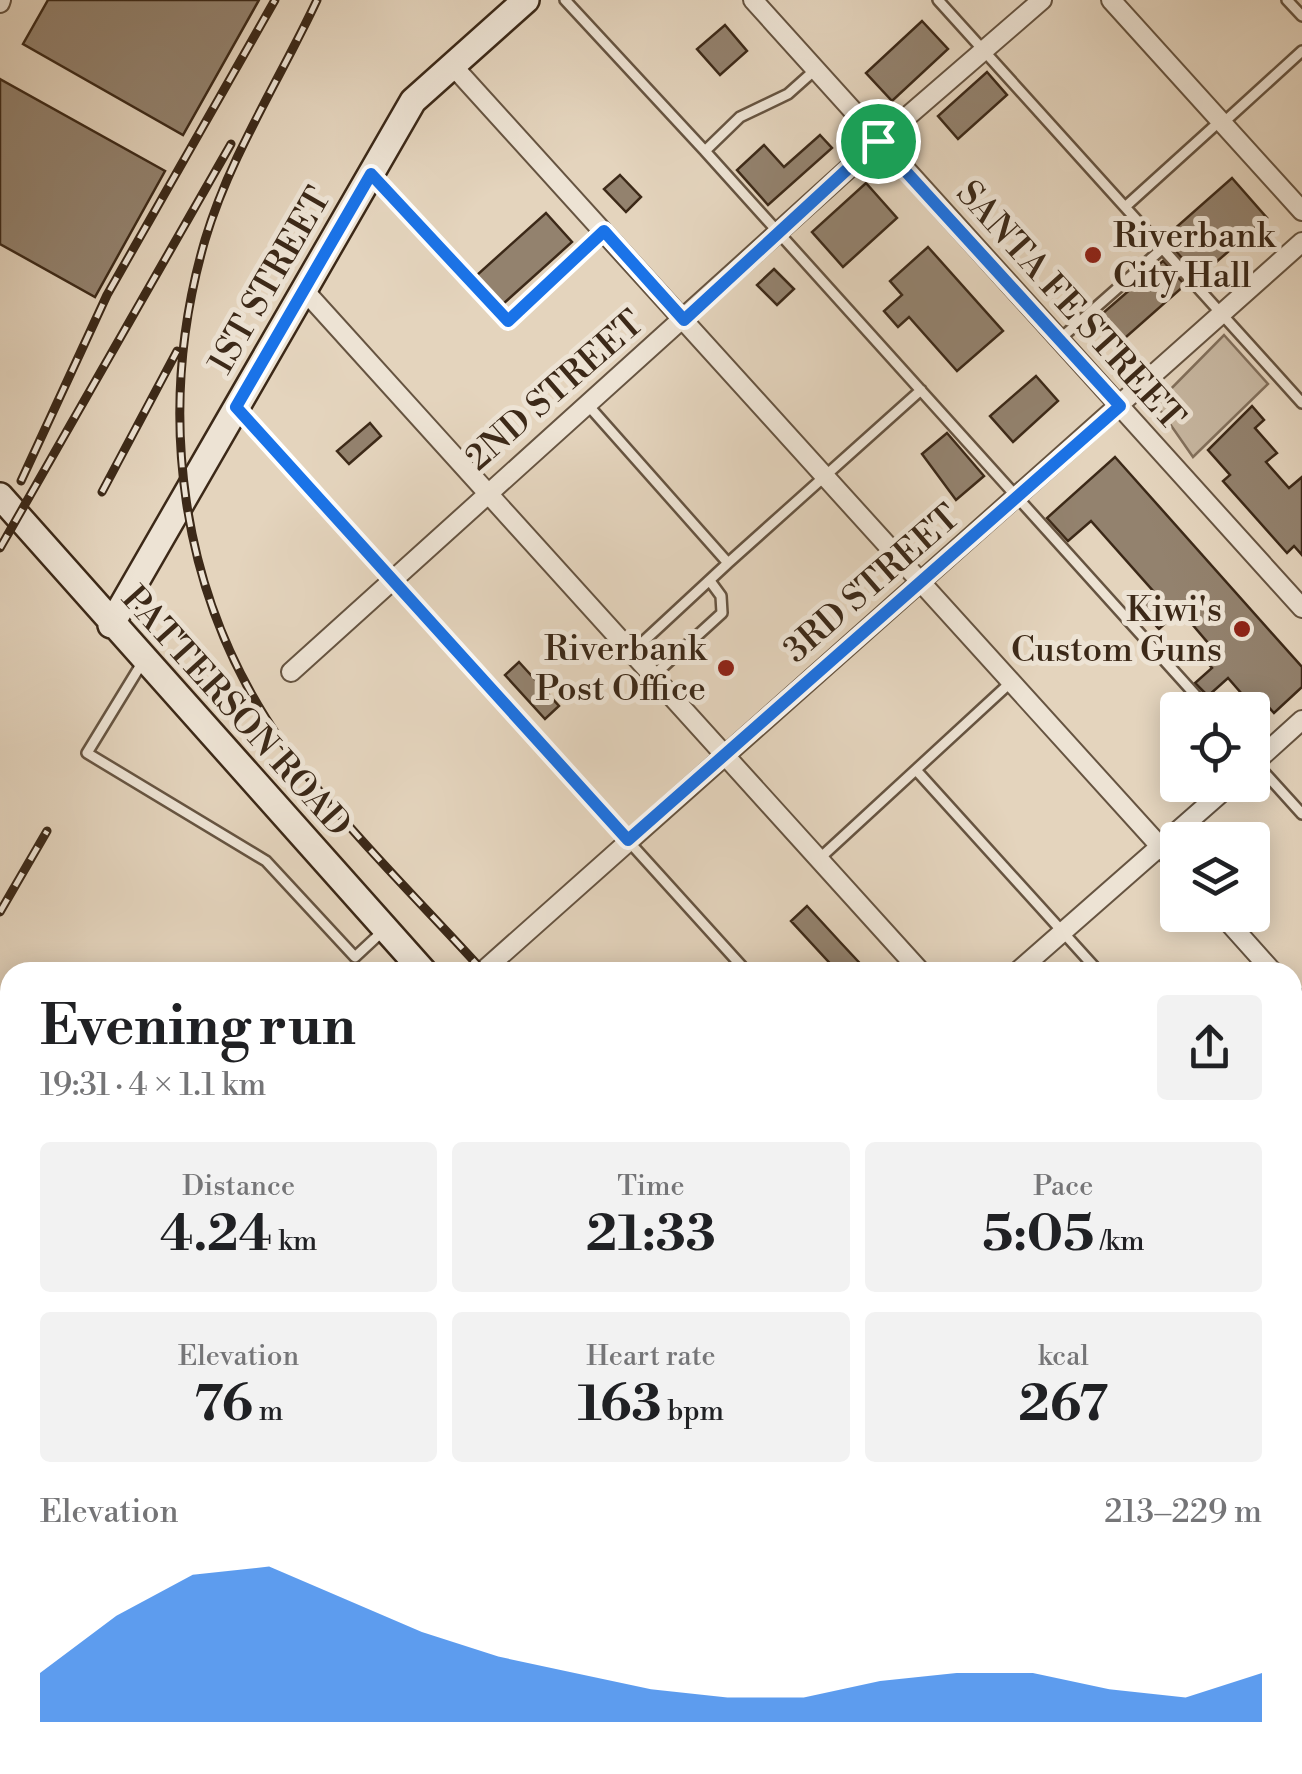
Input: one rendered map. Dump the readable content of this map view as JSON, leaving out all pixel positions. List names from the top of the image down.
{
  "streets": {
    "street": [
      "1ST STREET",
      "SANTA FE STREET",
      "2ND STREET",
      "3RD STREET",
      "PATTERSON ROAD"
    ]
  },
  "crossings": [
    ["1ST STREET", "PATTERSON ROAD"],
    ["SANTA FE STREET", "2ND STREET"],
    ["SANTA FE STREET", "3RD STREET"]
  ],
  "places": ["Riverbank City Hall", "Kiwi's Custom Guns", "Riverbank Post Office"],
  "page": {
    "heading": ["Evening run", "19:31 · 4 × 1.1 km"],
    "stats": [
      ["Distance", "4.24 km"],
      ["Time", "21:33"],
      ["Pace", "5:05 /km"],
      ["Elevation", "76 m"],
      ["Heart rate", "163 bpm"],
      ["kcal", "267"]
    ],
    "chart": ["Elevation", "213–229 m"]
  }
}
